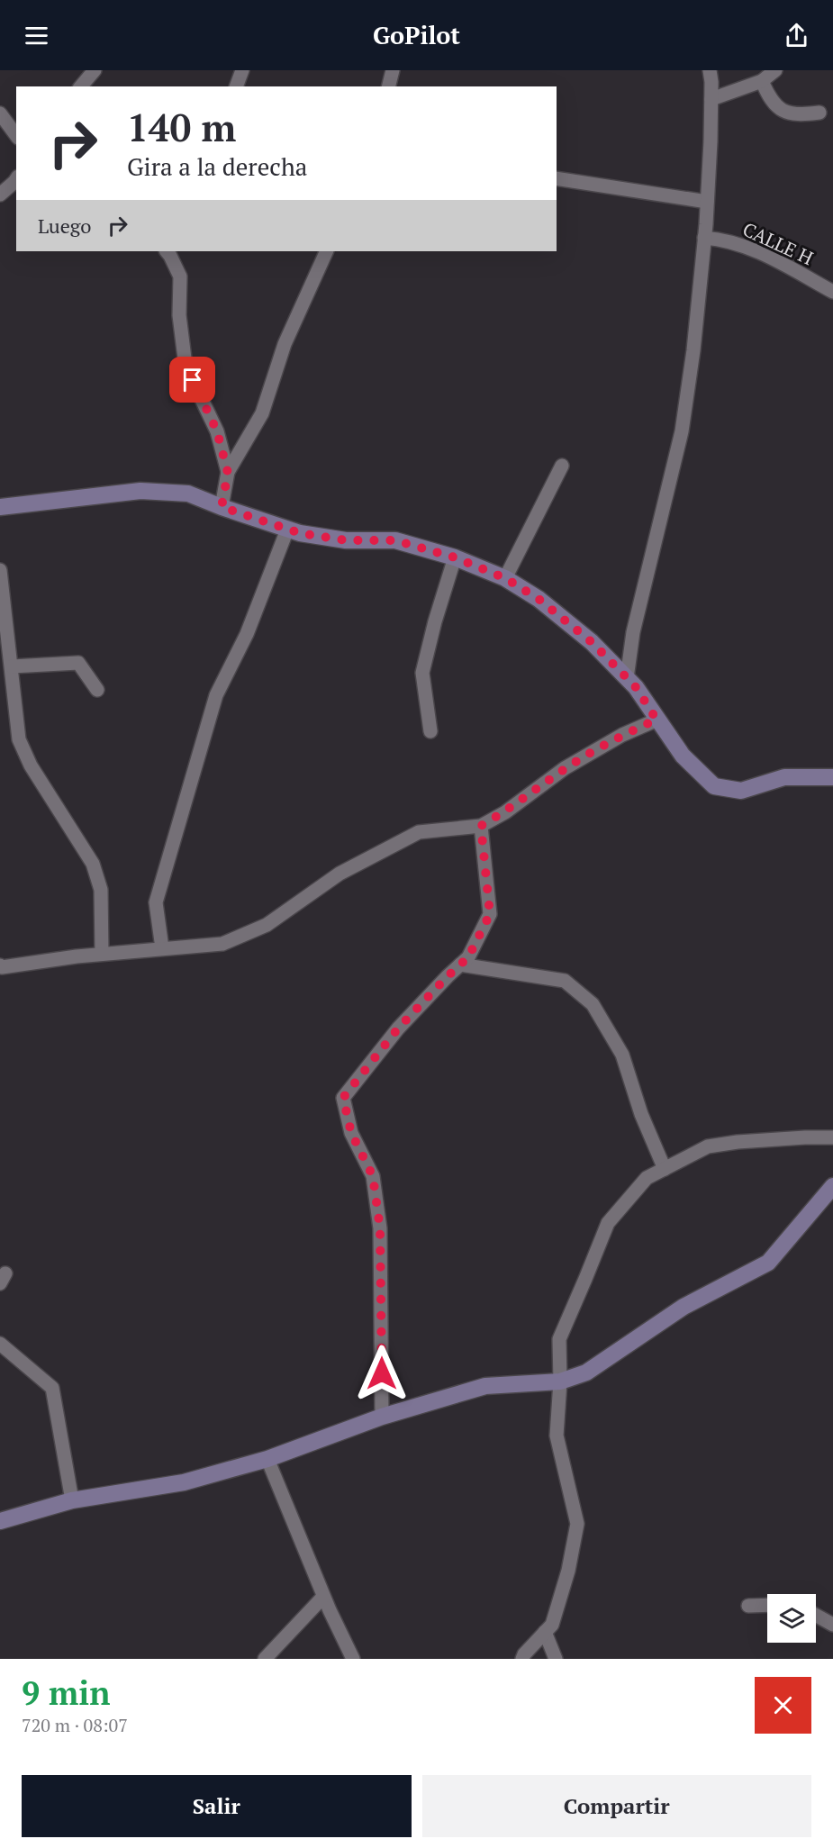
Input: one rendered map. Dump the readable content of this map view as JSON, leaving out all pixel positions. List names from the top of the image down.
{
  "streets": {
    "street": ["CALLE H"]
  },
  "page": {
    "header": "GoPilot",
    "turn": ["140 m", "Gira a la derecha"],
    "then": "Luego",
    "heading": ["9 min", "720 m · 08:07"],
    "buttons": ["Salir", "Compartir"]
  }
}
